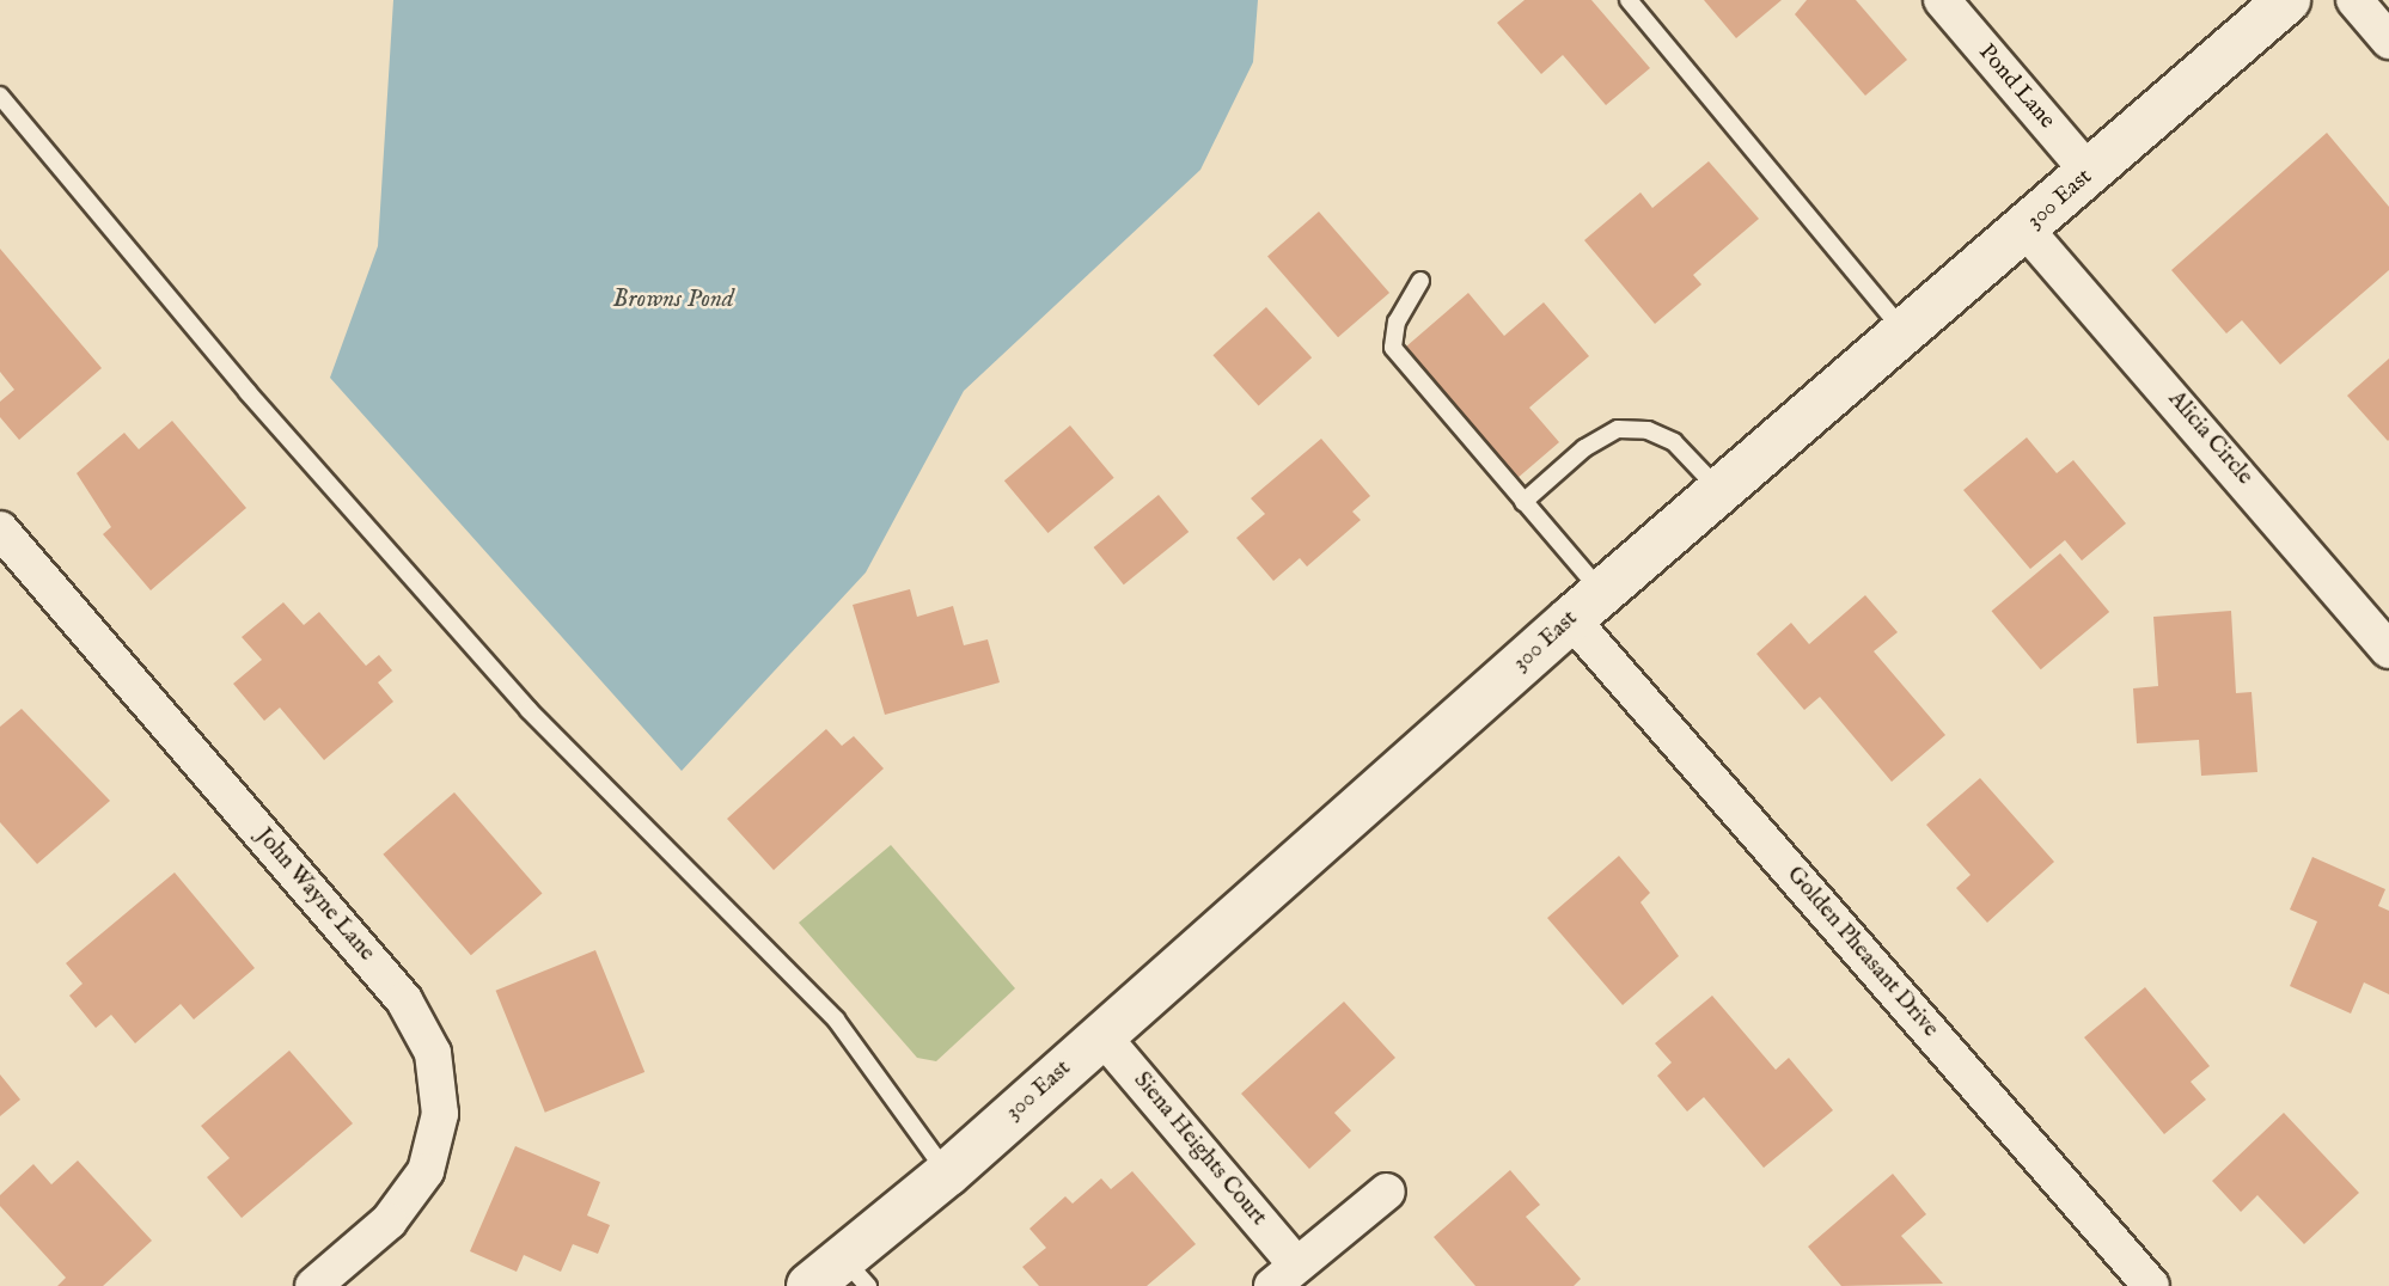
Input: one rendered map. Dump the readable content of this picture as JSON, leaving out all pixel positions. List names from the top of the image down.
{
  "streets": {
    "main road": ["300 East"],
    "street": [
      "Pond Lane",
      "Alicia Circle",
      "John Wayne Lane",
      "Golden Pheasant Drive",
      "Siena Heights Court"
    ]
  },
  "crossings": [
    ["Pond Lane", "300 East"],
    ["300 East", "Alicia Circle"],
    ["300 East", "Golden Pheasant Drive"],
    ["300 East", "Siena Heights Court"]
  ],
  "water": ["Browns Pond"]
}
